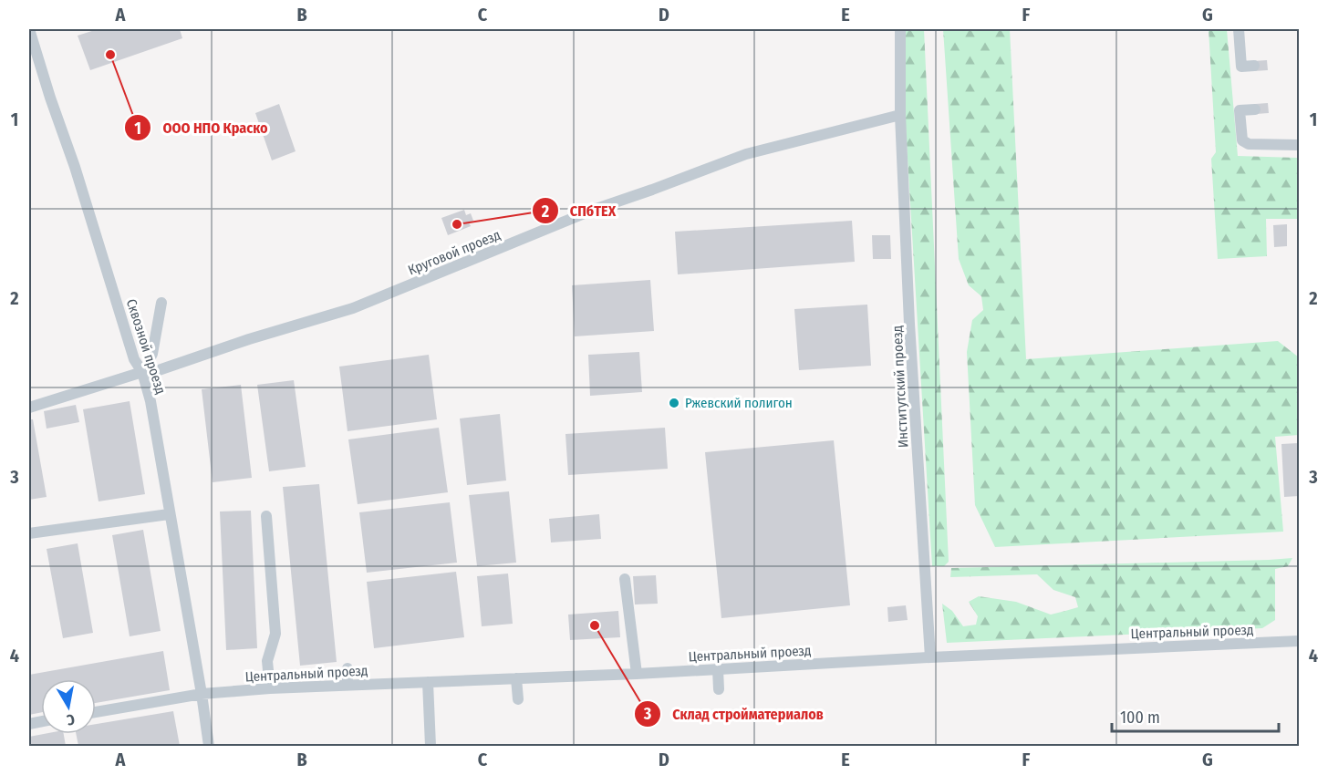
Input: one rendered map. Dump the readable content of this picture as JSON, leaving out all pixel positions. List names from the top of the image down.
{
  "streets": {
    "street": [
      "Круговой проезд",
      "Сквозной проезд",
      "Институтский проезд",
      "Центральный проезд"
    ]
  },
  "crossings": [
    ["Круговой проезд", "Сквозной проезд"],
    ["Круговой проезд", "Институтский проезд"],
    ["Сквозной проезд", "Центральный проезд"],
    ["Институтский проезд", "Центральный проезд"]
  ],
  "places": [
    "ООО НПО Краско",
    "СПбТЕХ",
    "Ржевский полигон",
    "Склад стройматериалов"
  ],
  "scale_bar": "100 m",
  "north": "bottom",
  "grid": {
    "columns": [
      "A",
      "B",
      "C",
      "D",
      "E",
      "F",
      "G"
    ],
    "rows": [
      "1",
      "2",
      "3",
      "4"
    ]
  }
}
